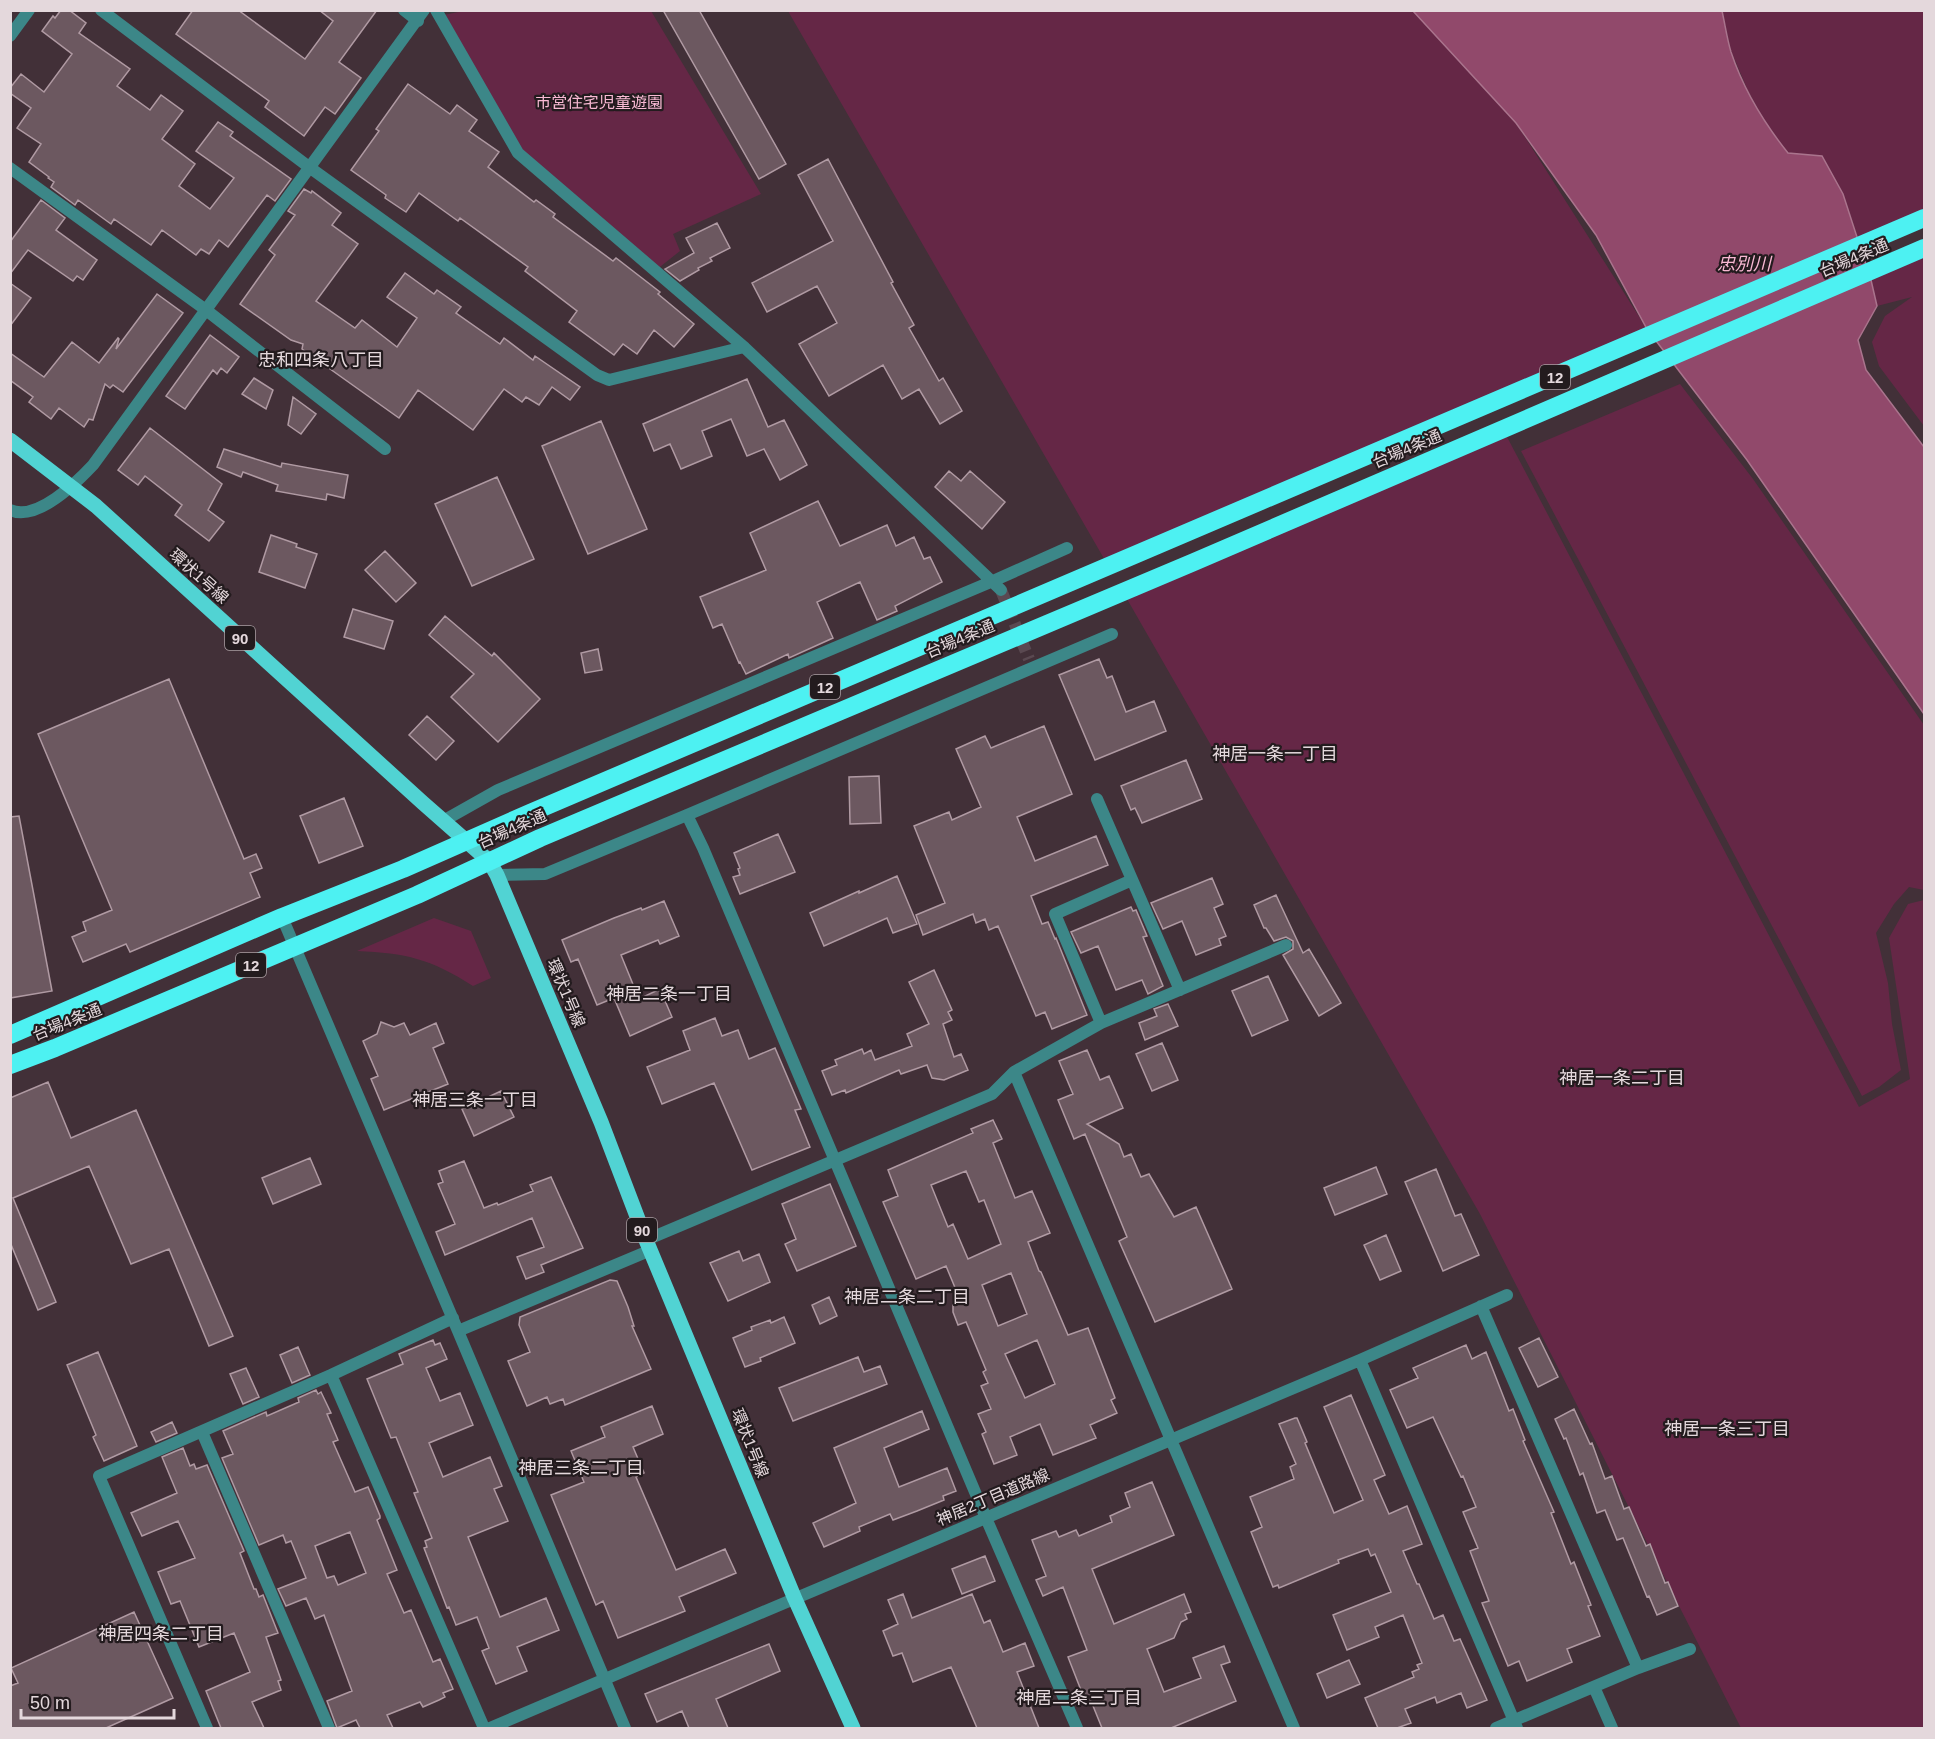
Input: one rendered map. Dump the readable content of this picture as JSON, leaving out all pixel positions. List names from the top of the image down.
{
  "streets": {
    "highway": ["台場4条通", "12"],
    "main road": ["環状1号線", "90"],
    "street": ["神居2丁目道路線"]
  },
  "crossings": [
    ["台場4条通", "環状1号線"],
    ["環状1号線", "神居2丁目道路線"]
  ],
  "districts": [
    "忠和四条八丁目",
    "神居一条一丁目",
    "神居二条一丁目",
    "神居一条二丁目",
    "神居三条一丁目",
    "神居二条二丁目",
    "神居一条三丁目",
    "神居三条二丁目",
    "神居四条二丁目",
    "神居二条三丁目"
  ],
  "water": ["忠別川"],
  "parks": ["市営住宅児童遊園"],
  "scale_bar": "50 m"
}
